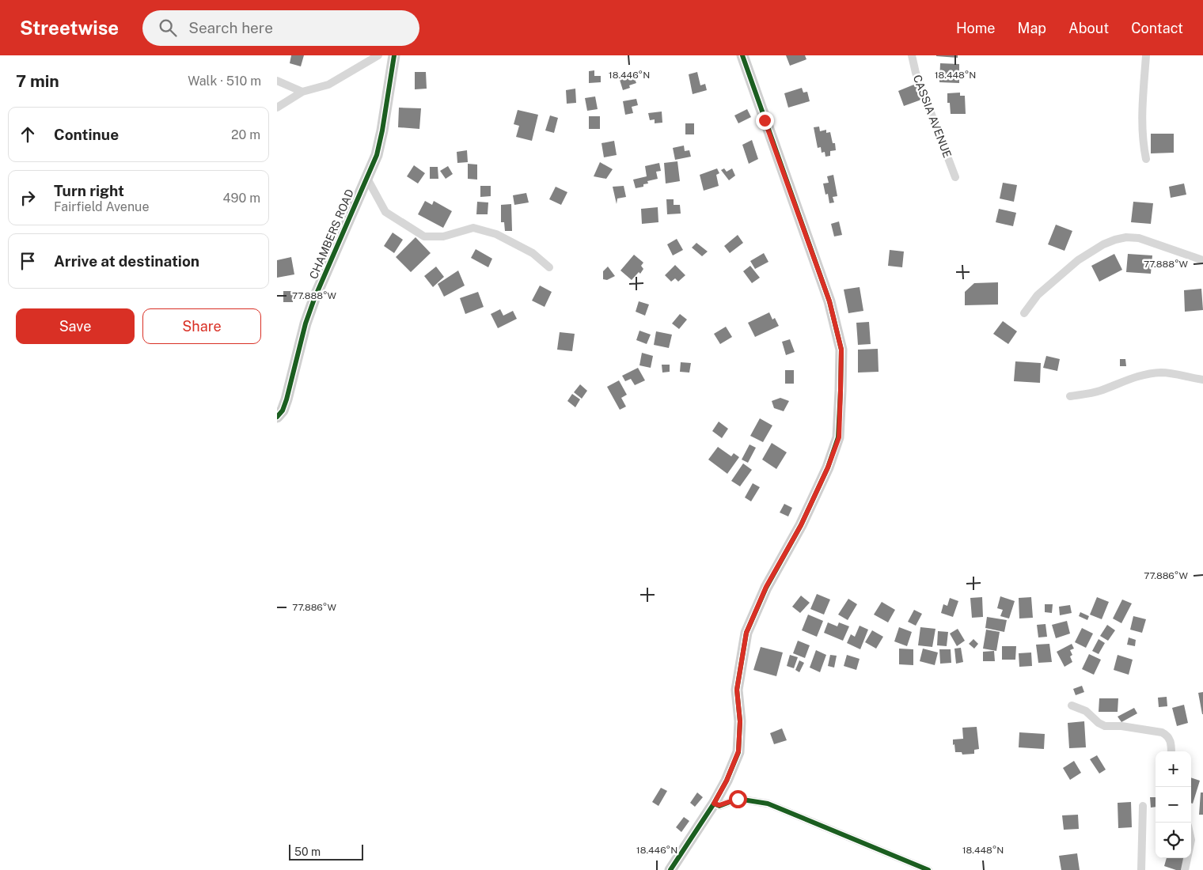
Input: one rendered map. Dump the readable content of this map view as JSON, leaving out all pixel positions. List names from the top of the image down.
{
  "streets": {
    "street": ["CASSIA AVENUE", "CHAMBERS ROAD"]
  },
  "scale_bar": "50 m",
  "page": {
    "header": "Streetwise",
    "search": "Search here",
    "nav": [
      "Home",
      "Map",
      "About",
      "Contact"
    ],
    "heading": ["7 min", "Walk · 510 m"],
    "list": [
      ["Continue", "20 m"],
      ["Turn right", "Fairfield Avenue", "490 m"],
      "Arrive at destination"
    ],
    "buttons": ["Save", "Share"],
    "map_buttons": ["+", "−"],
    "scale": "50 m"
  },
  "coordinates": [
    "18.446°N",
    "18.448°N",
    "77.888°W",
    "77.886°W"
  ]
}
